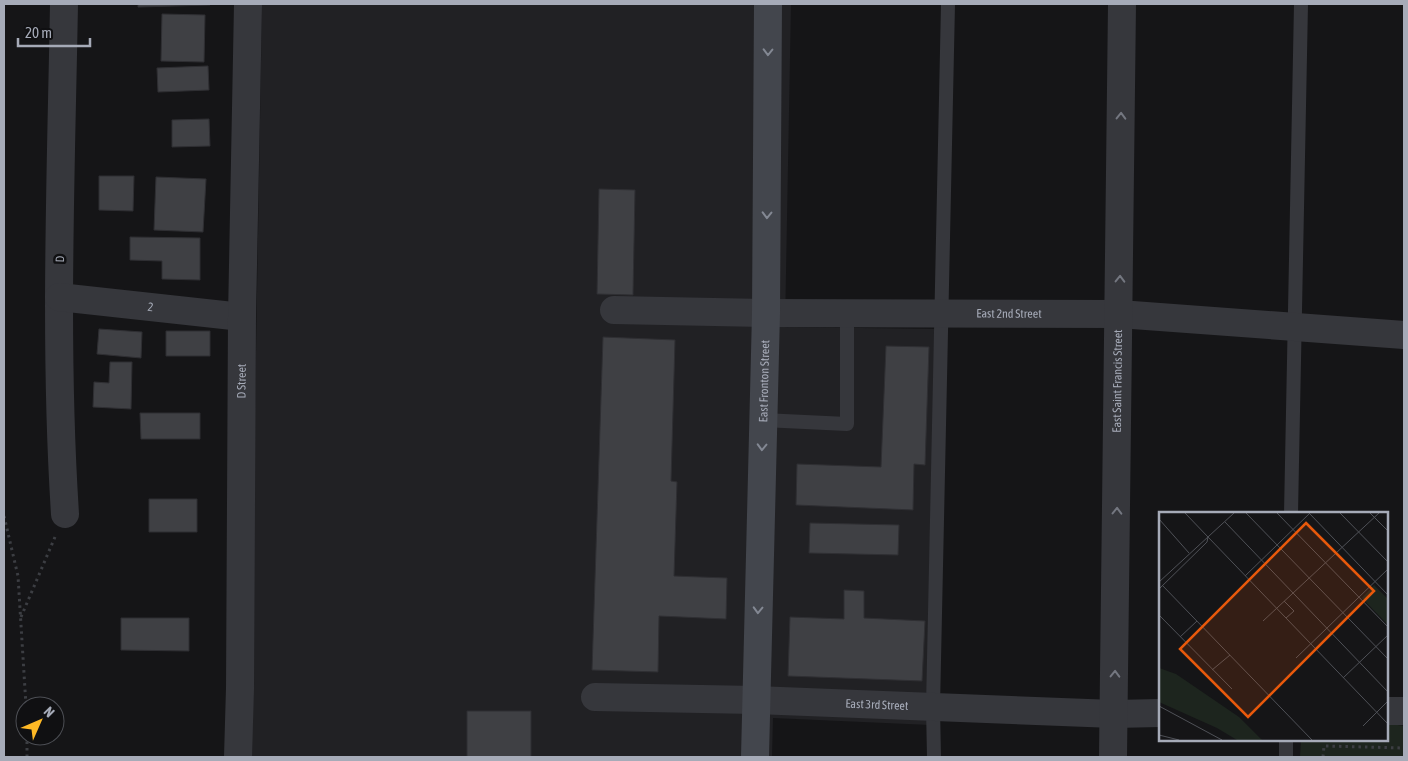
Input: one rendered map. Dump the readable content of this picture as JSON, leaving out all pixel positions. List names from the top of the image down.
{
  "streets": {
    "main road": ["East Fronton Street"],
    "street": [
      "D",
      "2",
      "East 2nd Street",
      "D Street",
      "East Saint Francis Street",
      "East 3rd Street"
    ]
  },
  "crossings": [
    ["D", "2"],
    ["2", "D Street"],
    ["East 2nd Street", "East Fronton Street"],
    ["East 2nd Street", "East Saint Francis Street"],
    ["East Fronton Street", "East 3rd Street"],
    ["East Saint Francis Street", "East 3rd Street"]
  ],
  "one_way": ["East Fronton Street", "East Saint Francis Street"],
  "scale_bar": "20 m",
  "north": "top right"
}
